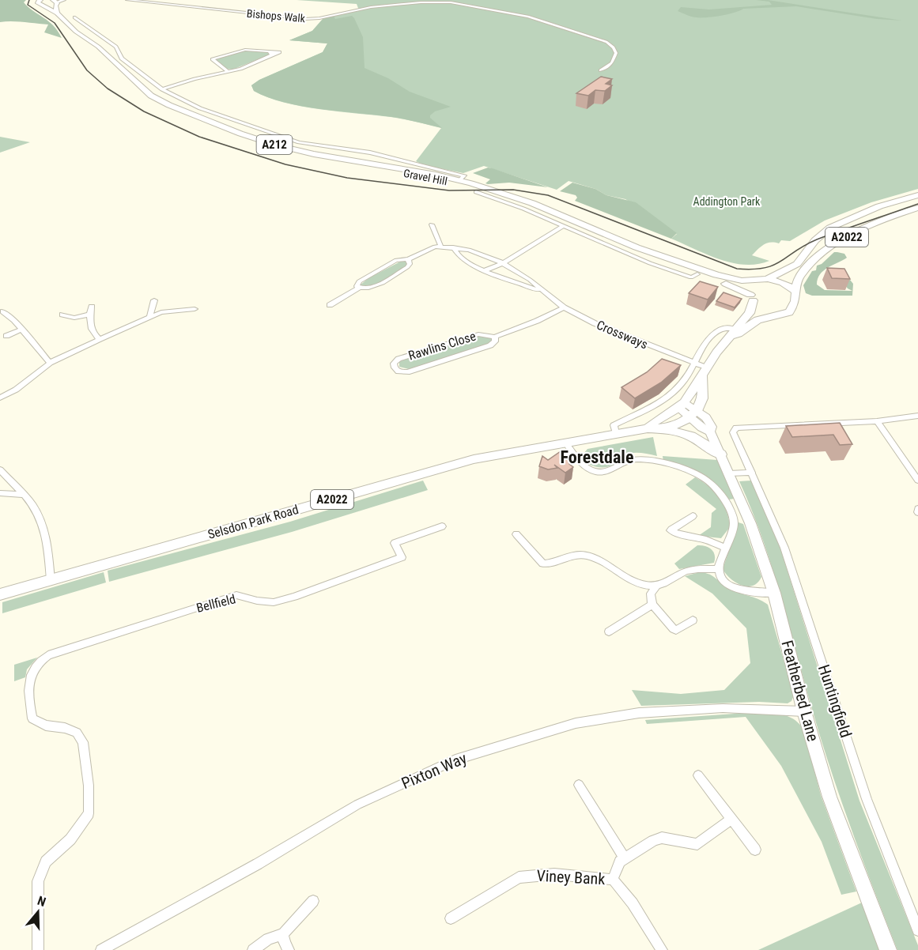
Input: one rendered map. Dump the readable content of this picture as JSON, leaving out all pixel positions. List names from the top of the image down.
{
  "streets": {
    "main road": [
      "A212",
      "Gravel Hill",
      "A2022",
      "Selsdon Park Road"
    ],
    "street": [
      "Bishops Walk",
      "Crossways",
      "Rawlins Close",
      "Bellfield",
      "Featherbed Lane",
      "Huntingfield",
      "Pixton Way",
      "Viney Bank"
    ]
  },
  "crossings": [
    ["Gravel Hill", "A2022"],
    ["Gravel Hill", "Selsdon Park Road"],
    ["A2022", "Selsdon Park Road"],
    ["Crossways", "Rawlins Close"],
    ["Crossways", "Selsdon Park Road"],
    ["Selsdon Park Road", "Featherbed Lane"],
    ["Featherbed Lane", "Pixton Way"]
  ],
  "districts": ["Forestdale"],
  "parks": ["Addington Park"],
  "north": "top"
}
